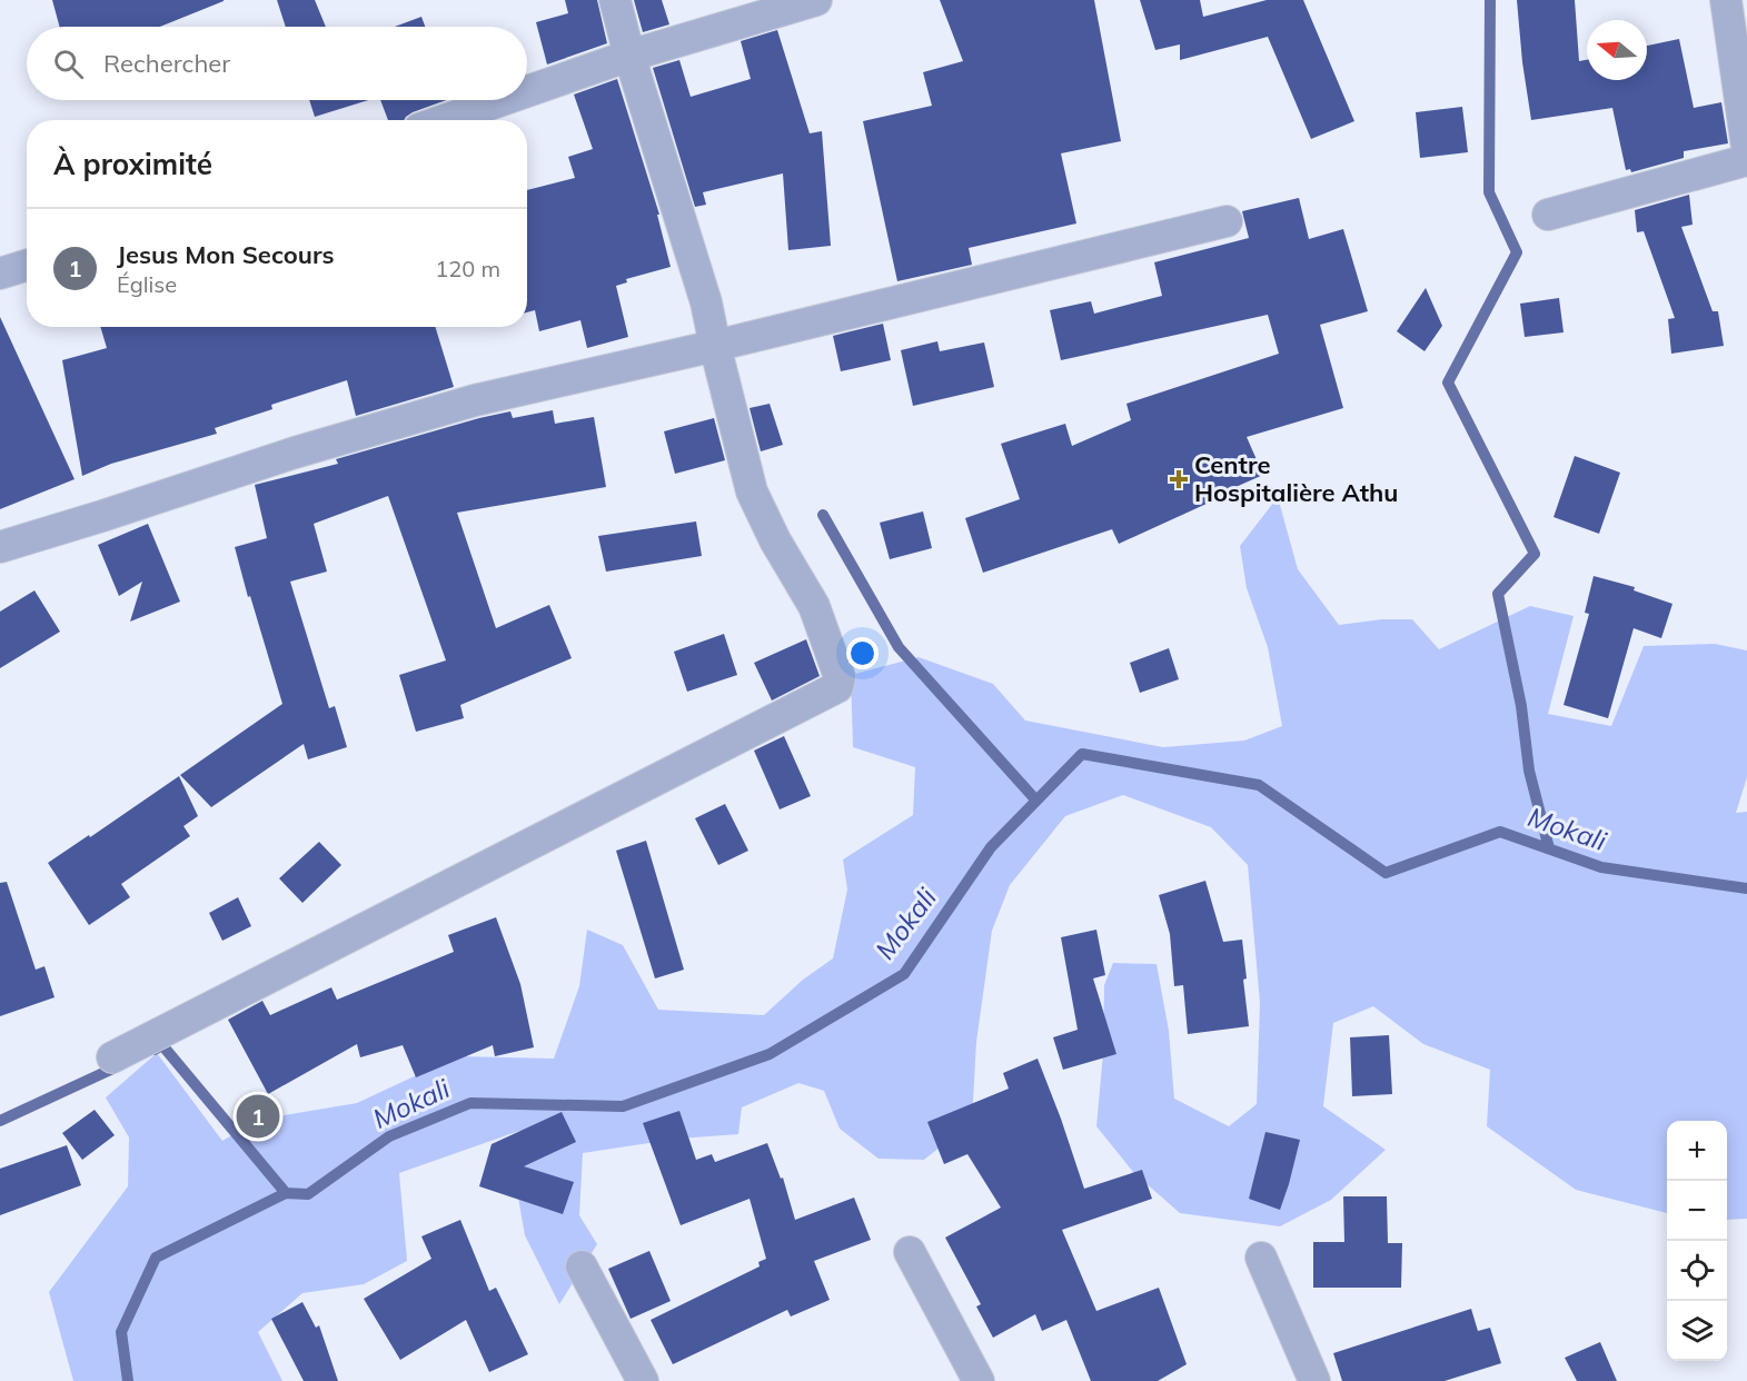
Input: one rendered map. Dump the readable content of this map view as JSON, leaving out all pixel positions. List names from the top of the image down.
{
  "water": ["Mokali"],
  "places": {
    "health": ["Centre Hospitalière Athu"]
  },
  "north": "left",
  "page": {
    "search": "Rechercher",
    "heading": "À proximité",
    "list": [
      {
        "mark": "1",
        "name": "Jesus Mon Secours",
        "note": "Église",
        "value": "120 m"
      }
    ],
    "pins": "1",
    "map_buttons": ["+", "−"]
  }
}
